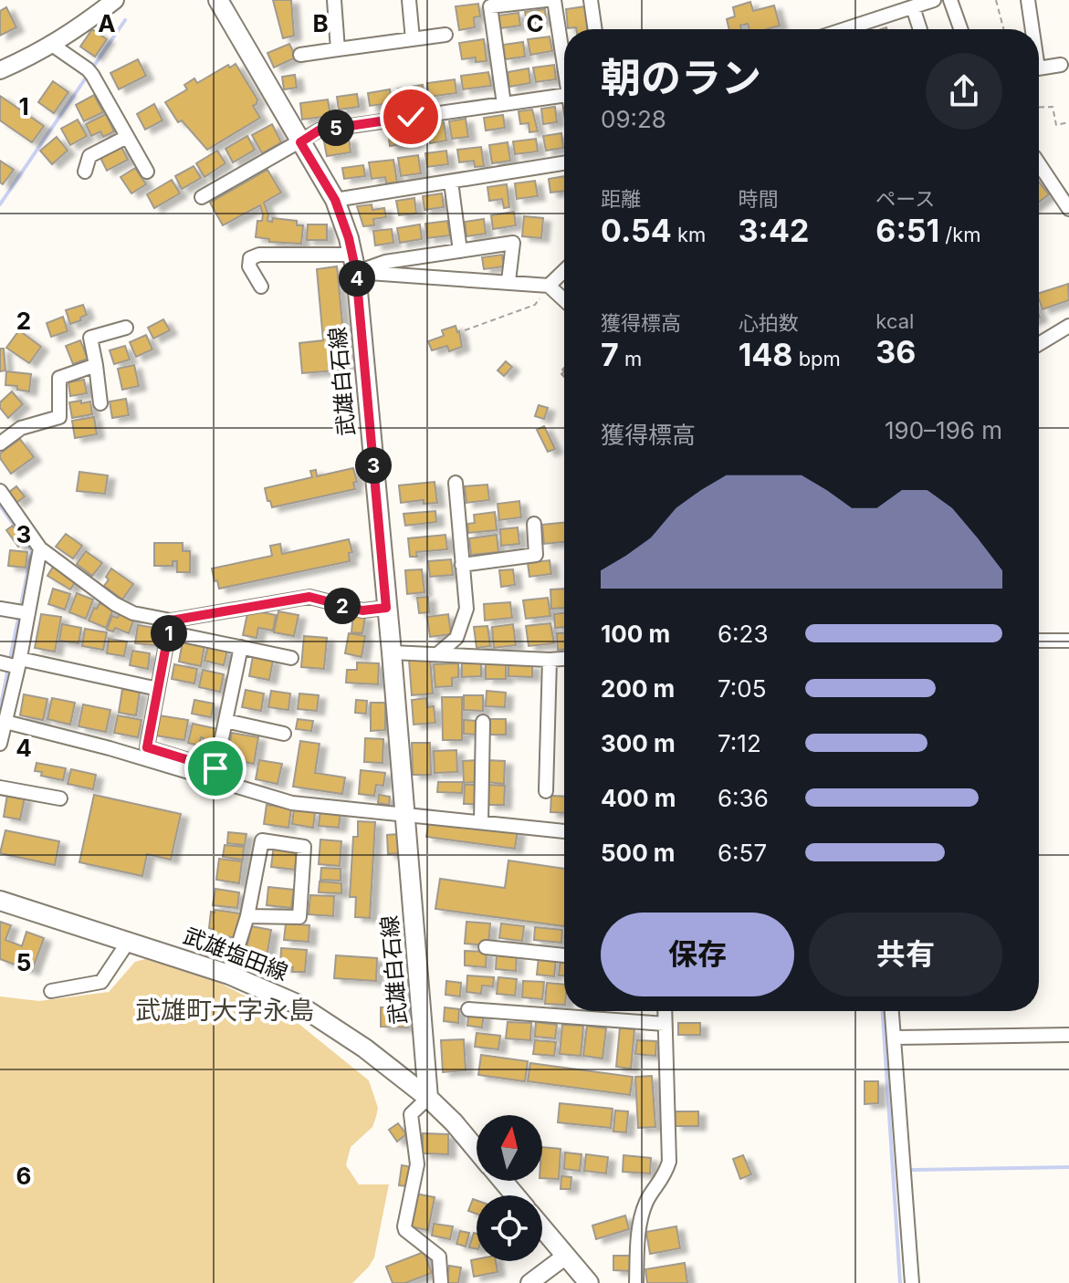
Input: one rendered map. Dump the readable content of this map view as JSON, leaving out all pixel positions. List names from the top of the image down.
{
  "streets": {
    "main road": ["武雄白石線", "武雄塩田線"]
  },
  "crossings": [
    ["武雄白石線", "武雄塩田線"]
  ],
  "districts": ["武雄町大字永島"],
  "north": "top",
  "page": {
    "heading": ["朝のラン", "09:28"],
    "pins": [
      "5",
      "4",
      "3",
      "2",
      "1"
    ],
    "stats": [
      ["距離", "0.54 km"],
      ["時間", "3:42"],
      ["ペース", "6:51 /km"],
      ["獲得標高", "7 m"],
      ["心拍数", "148 bpm"],
      ["kcal", "36"]
    ],
    "chart": ["獲得標高", "190–196 m"],
    "list": [
      {
        "name": "100 m",
        "note": "6:23"
      },
      {
        "name": "200 m",
        "note": "7:05"
      },
      {
        "name": "300 m",
        "note": "7:12"
      },
      {
        "name": "400 m",
        "note": "6:36"
      },
      {
        "name": "500 m",
        "note": "6:57"
      }
    ],
    "buttons": ["保存", "共有"]
  },
  "grid": {
    "columns": ["A", "B", "C"],
    "rows": [
      "1",
      "2",
      "3",
      "4",
      "5",
      "6"
    ]
  }
}
